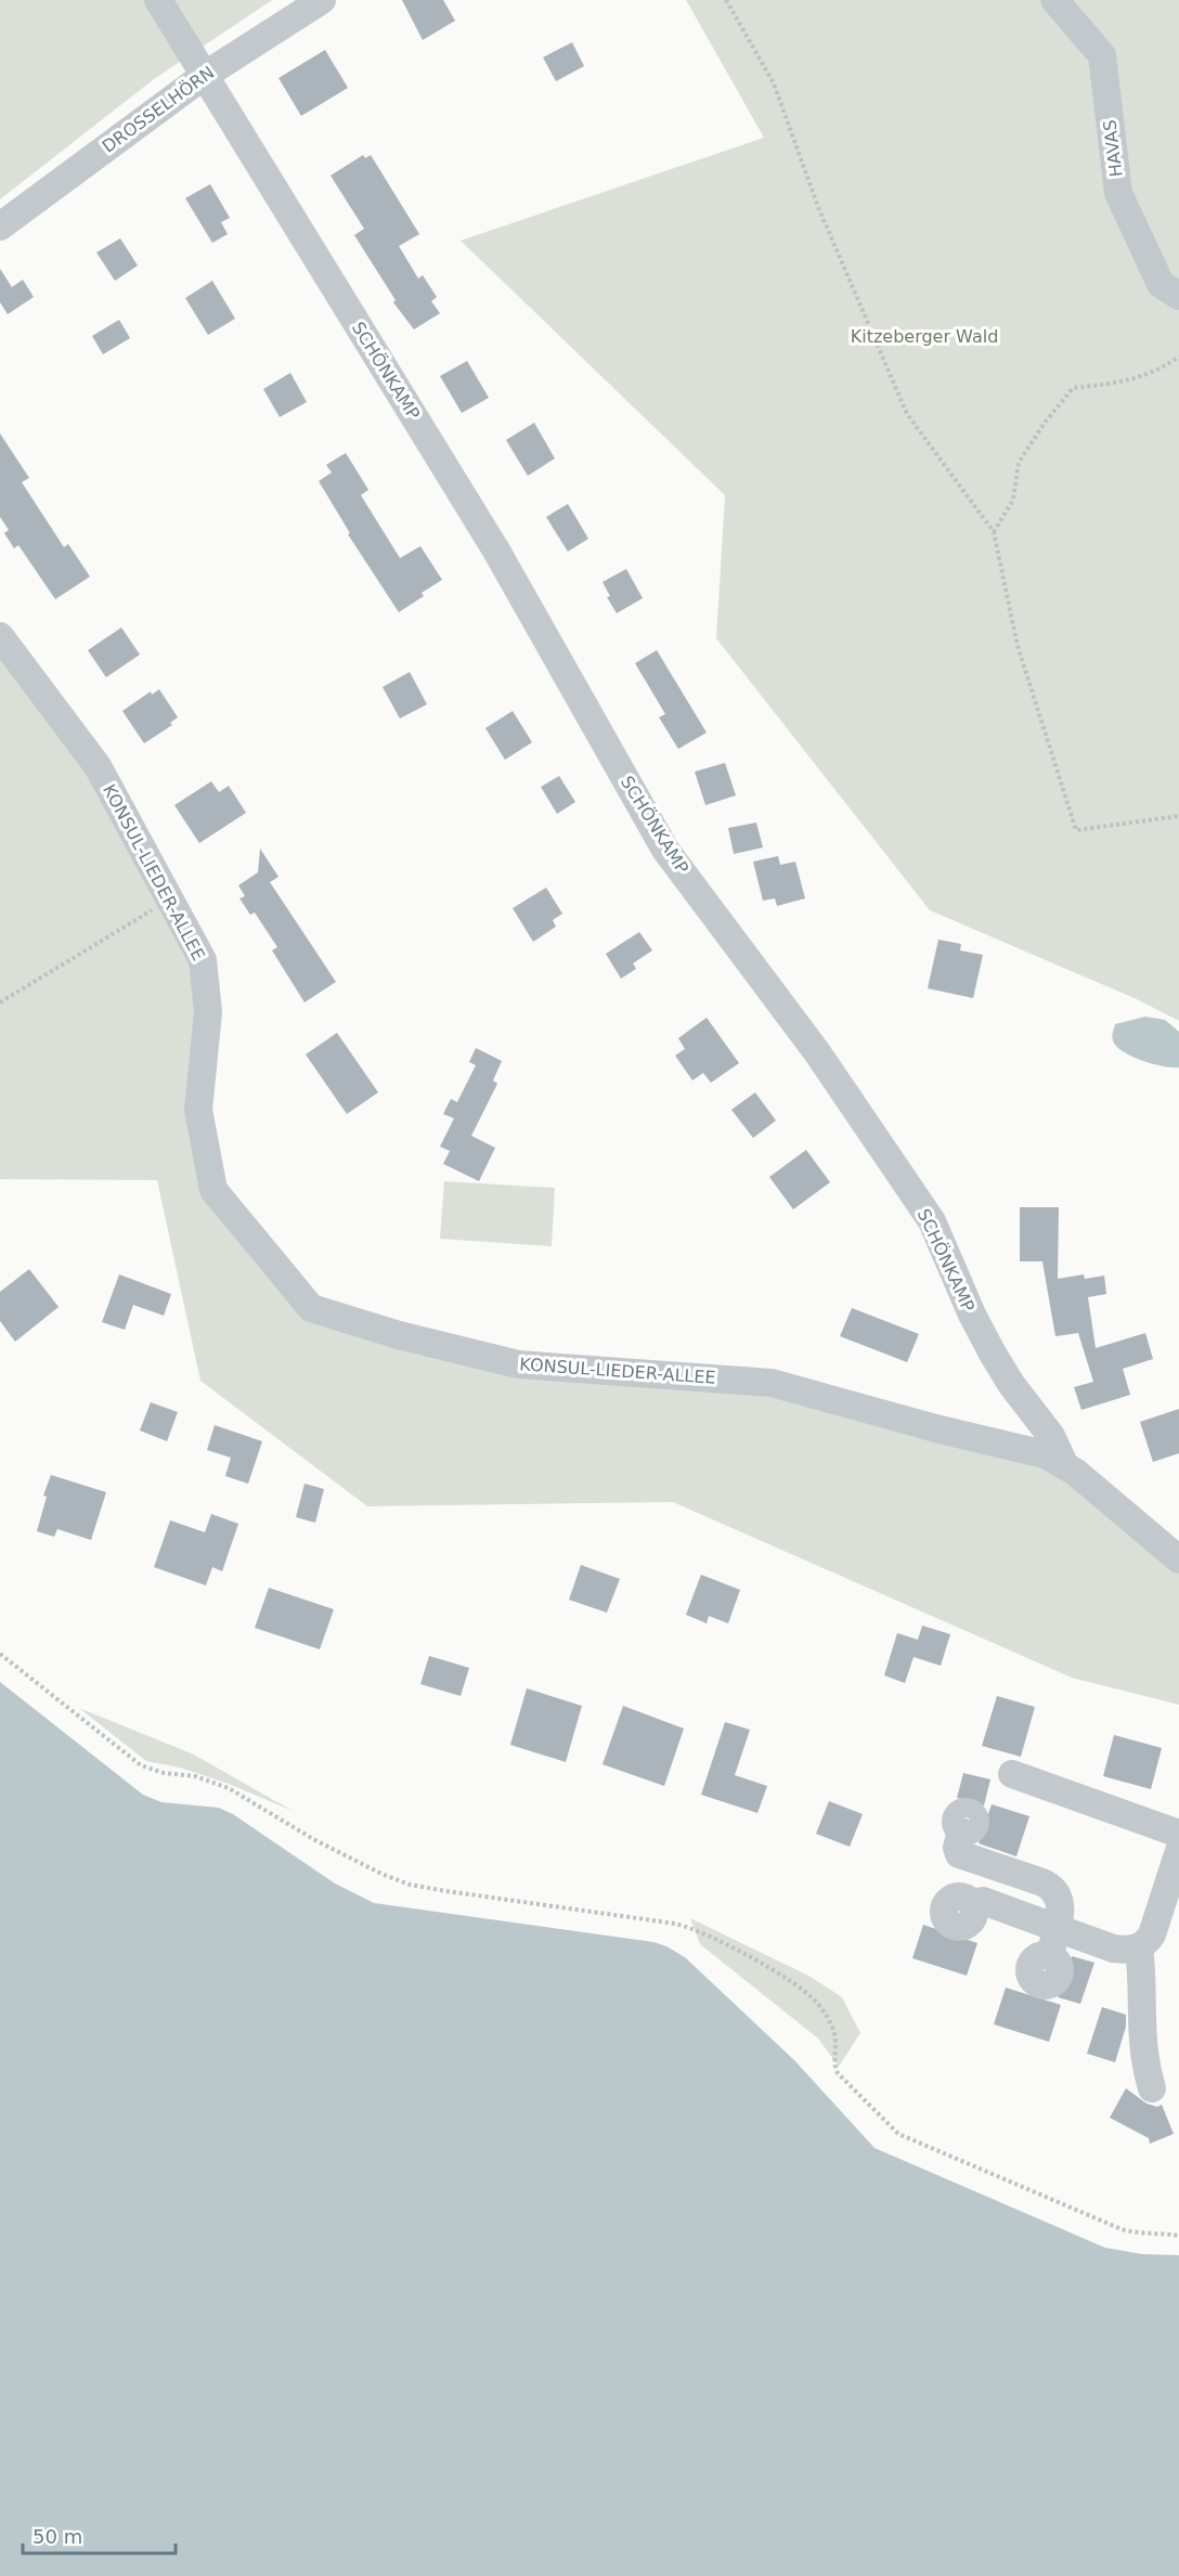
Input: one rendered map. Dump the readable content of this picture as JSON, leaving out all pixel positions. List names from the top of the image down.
{
  "streets": {
    "street": [
      "DROSSELHÖRN",
      "HAVAS",
      "SCHÖNKAMP",
      "KONSUL-LIEDER-ALLEE"
    ]
  },
  "crossings": [
    ["DROSSELHÖRN", "SCHÖNKAMP"],
    ["SCHÖNKAMP", "KONSUL-LIEDER-ALLEE"]
  ],
  "parks": ["Kitzeberger Wald"],
  "scale_bar": "50 m"
}
